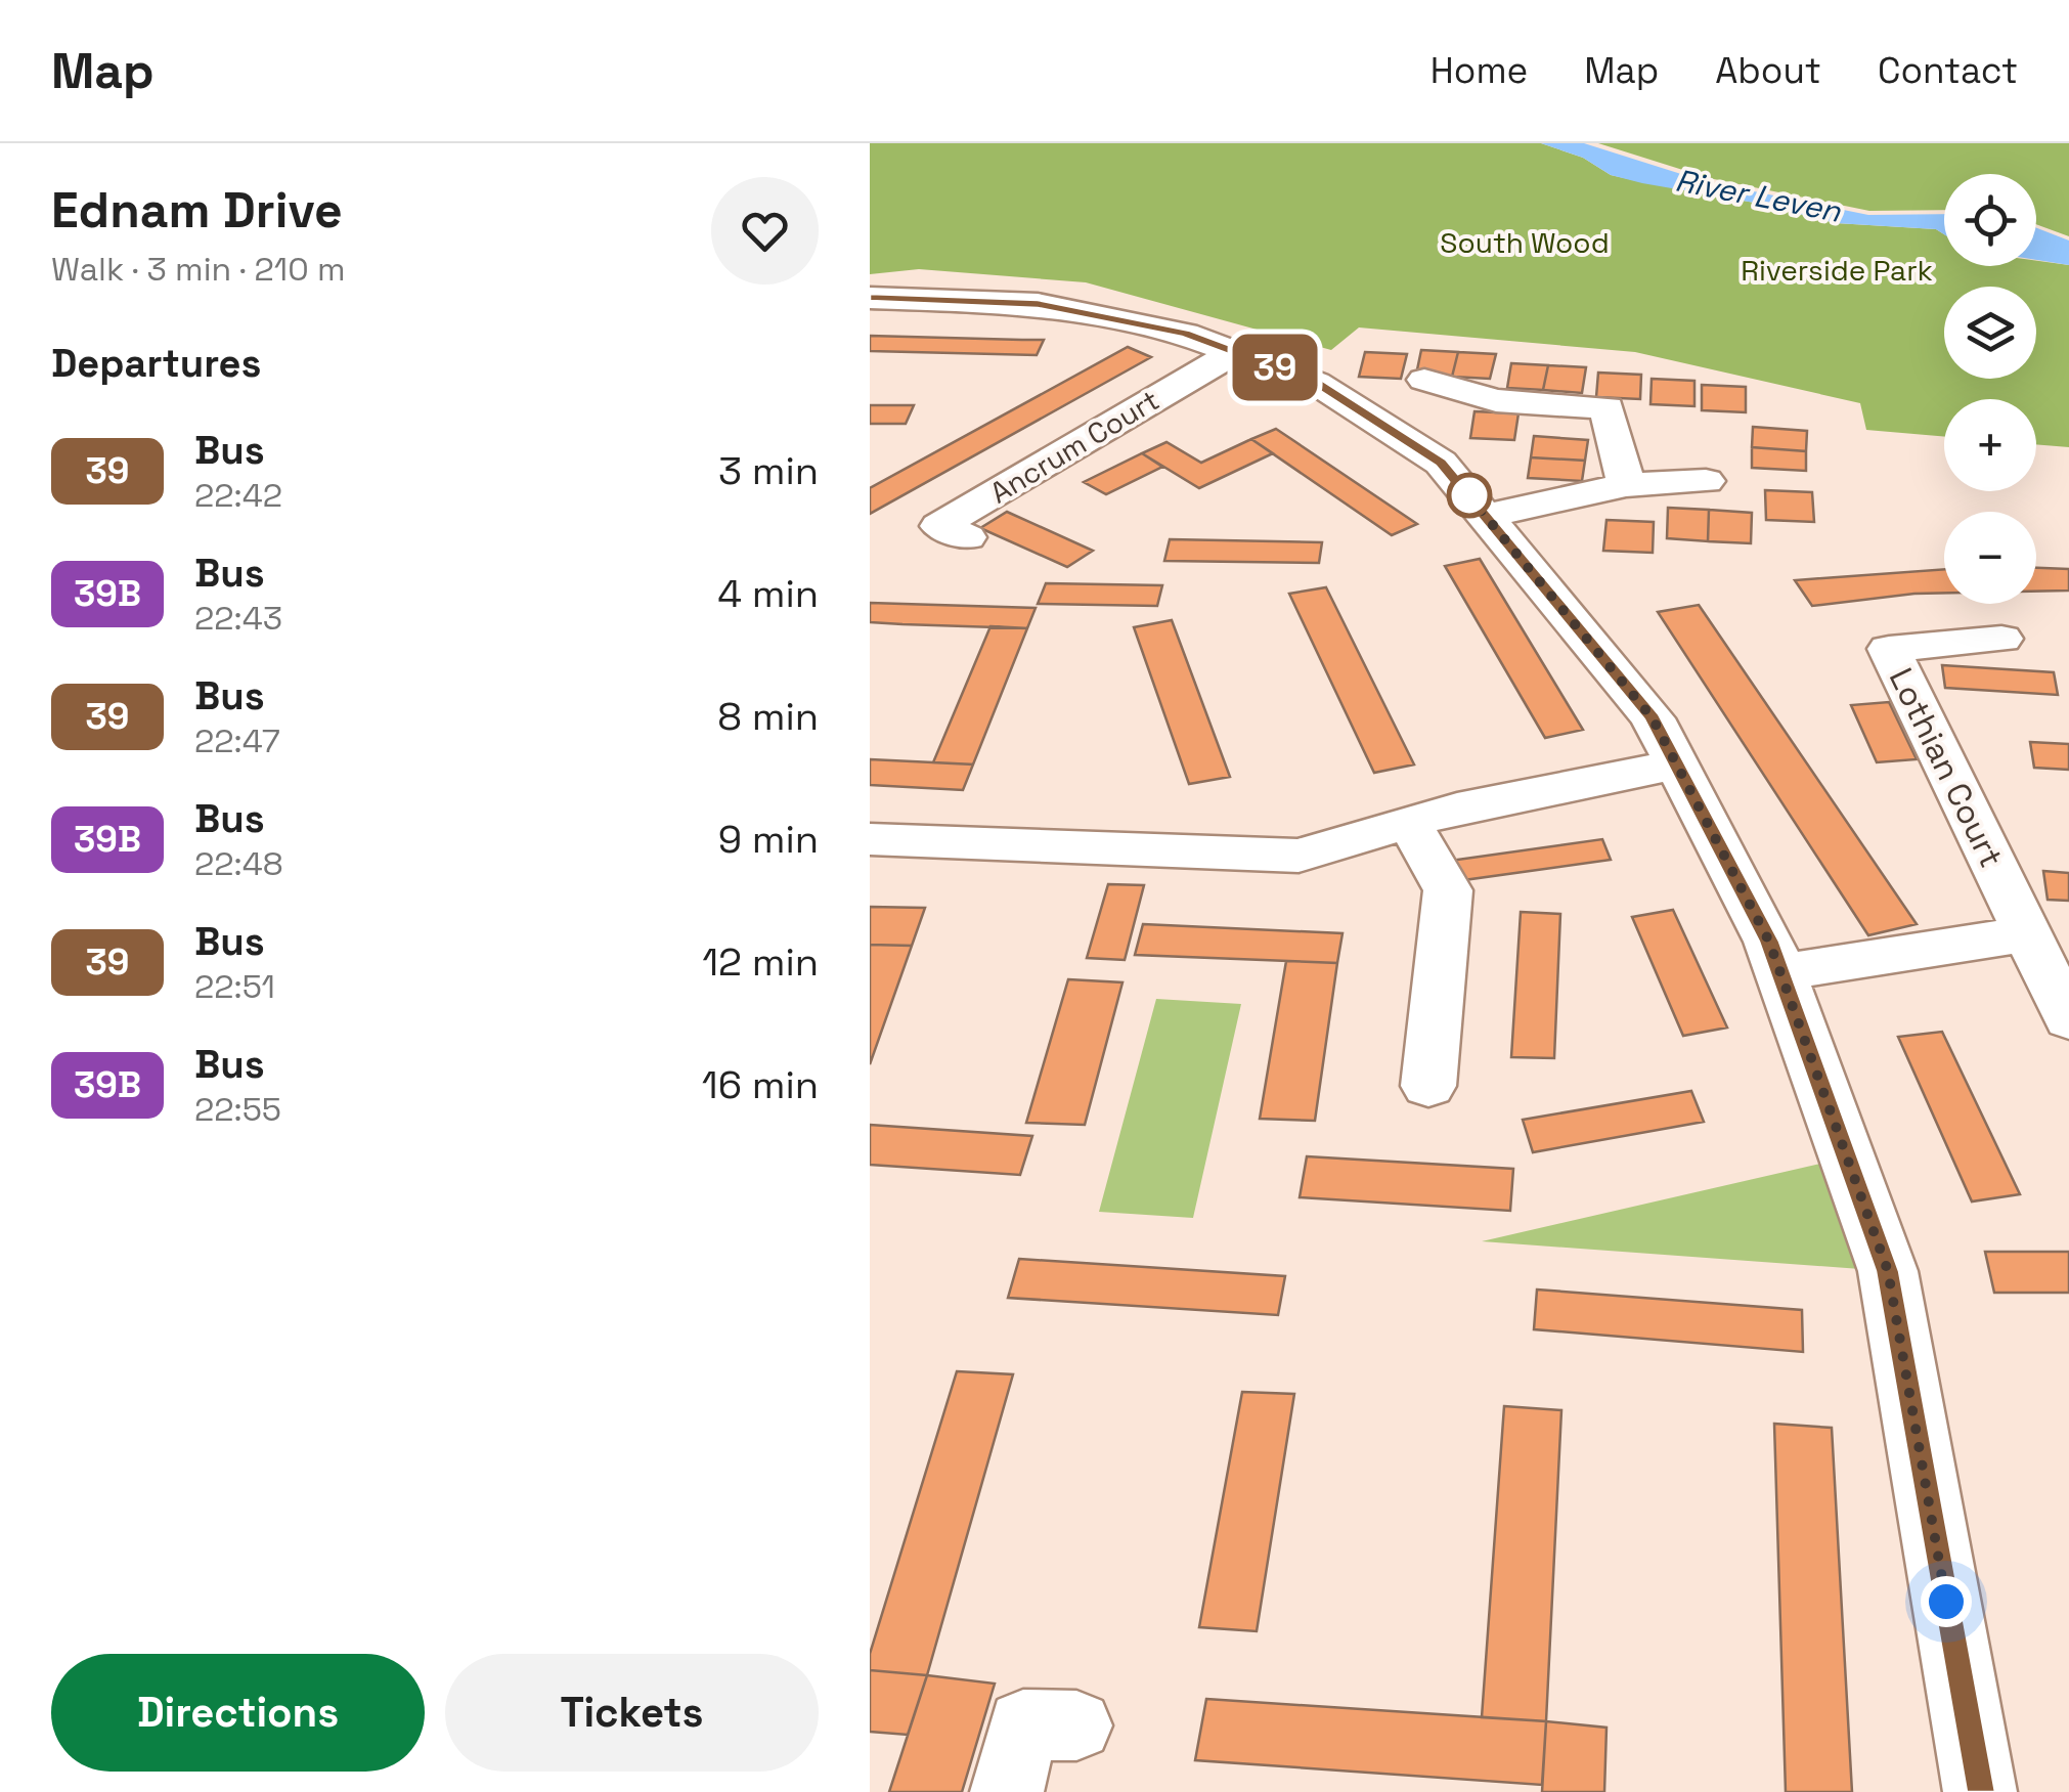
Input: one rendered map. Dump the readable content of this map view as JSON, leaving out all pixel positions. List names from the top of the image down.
{
  "streets": {
    "street": ["Ancrum Court", "Lothian Court"]
  },
  "water": ["River Leven"],
  "parks": ["South Wood", "Riverside Park"],
  "lines": ["bus line 39"],
  "page": {
    "header": "Map",
    "nav": [
      "Home",
      "Map",
      "About",
      "Contact"
    ],
    "heading": [
      ["Ednam Drive", "Walk · 3 min · 210 m"],
      "Departures"
    ],
    "on_map": "39",
    "map_buttons": ["+", "−"],
    "list": [
      {
        "mark": "39",
        "name": "Bus",
        "note": "22:42",
        "value": "3 min"
      },
      {
        "mark": "39B",
        "name": "Bus",
        "note": "22:43",
        "value": "4 min"
      },
      {
        "mark": "39",
        "name": "Bus",
        "note": "22:47",
        "value": "8 min"
      },
      {
        "mark": "39B",
        "name": "Bus",
        "note": "22:48",
        "value": "9 min"
      },
      {
        "mark": "39",
        "name": "Bus",
        "note": "22:51",
        "value": "12 min"
      },
      {
        "mark": "39B",
        "name": "Bus",
        "note": "22:55",
        "value": "16 min"
      }
    ],
    "buttons": ["Directions", "Tickets"]
  }
}
